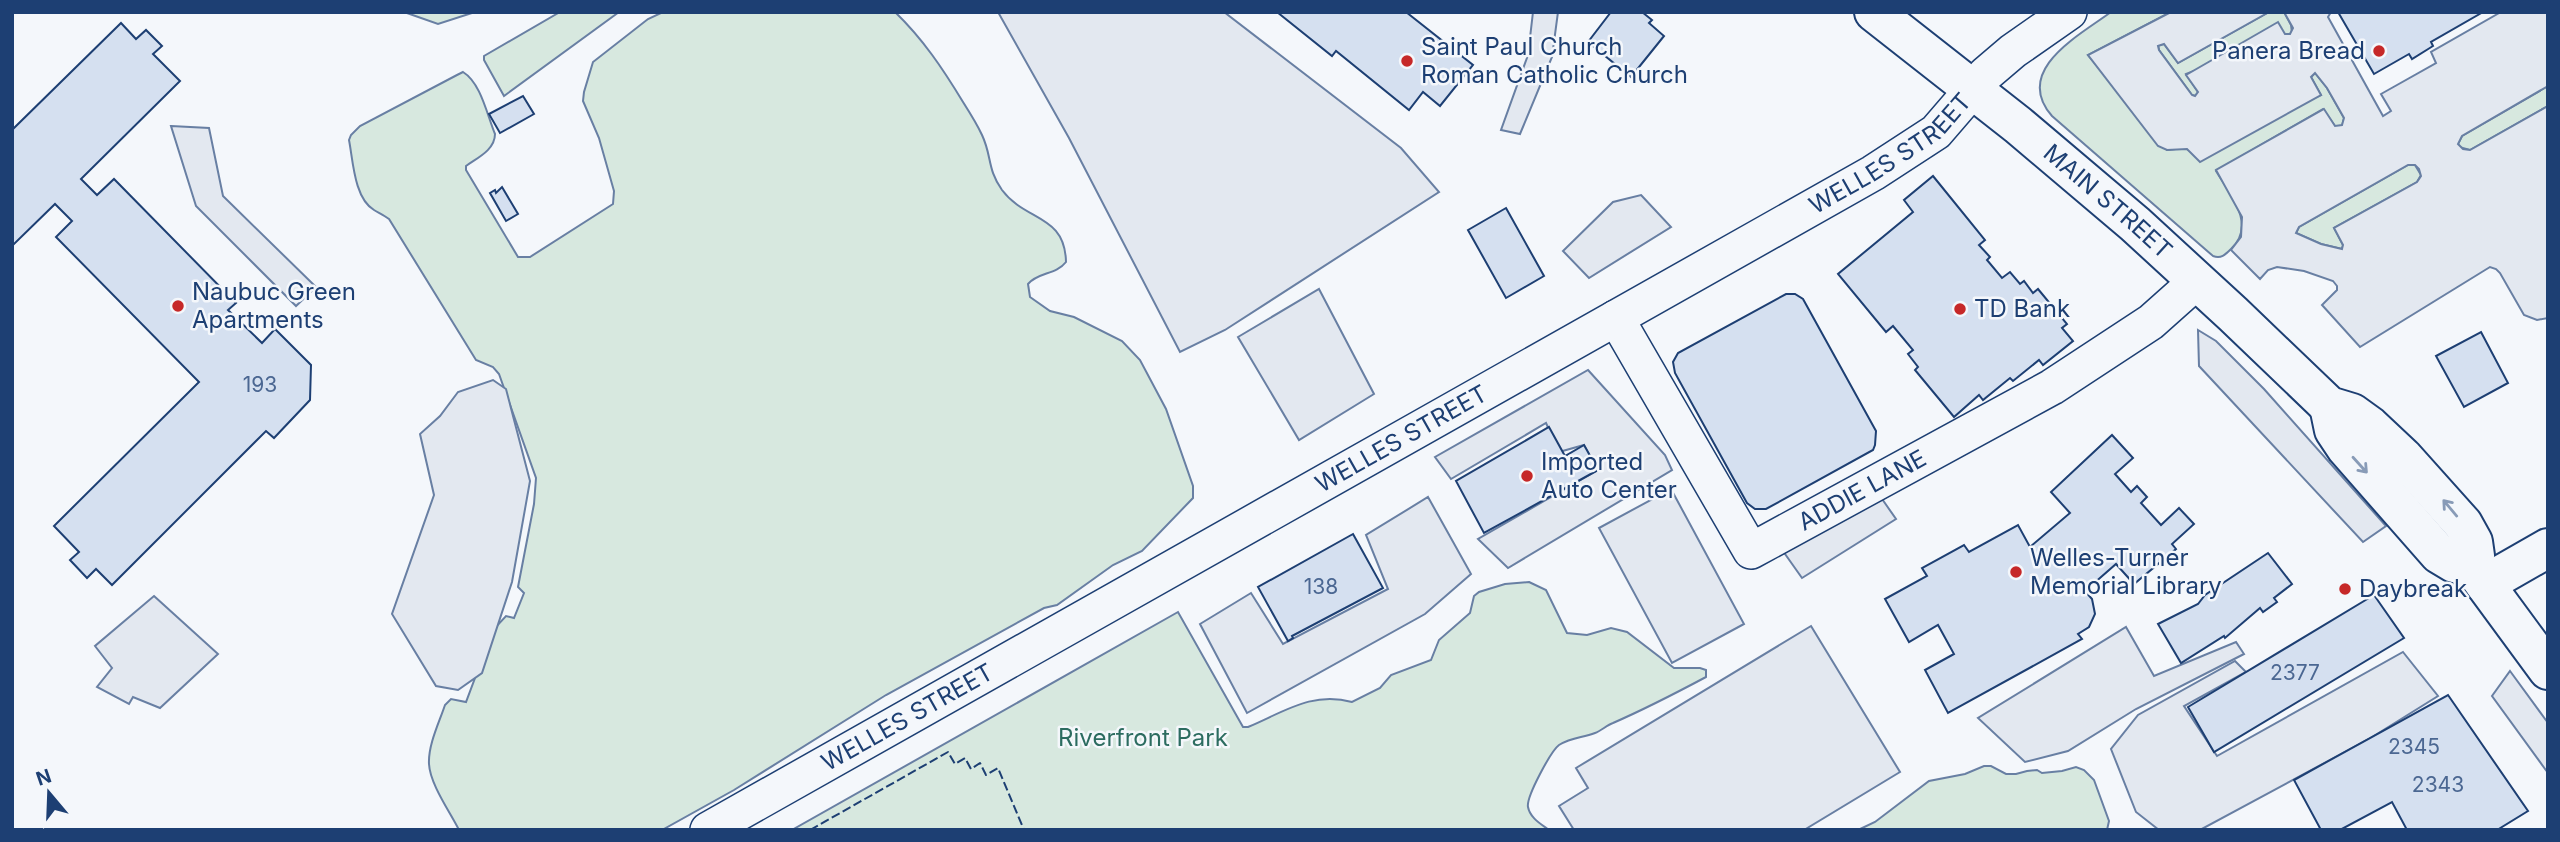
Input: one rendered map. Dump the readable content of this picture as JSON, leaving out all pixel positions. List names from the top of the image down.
{
  "streets": {
    "main road": ["MAIN STREET"],
    "street": ["WELLES STREET", "ADDIE LANE"]
  },
  "crossings": [
    ["WELLES STREET", "MAIN STREET"],
    ["WELLES STREET", "ADDIE LANE"],
    ["MAIN STREET", "ADDIE LANE"]
  ],
  "parks": ["Riverfront Park"],
  "places": [
    "Panera Bread",
    "Saint Paul Church Roman Catholic Church",
    "Naubuc Green Apartments",
    "TD Bank",
    "Imported Auto Center",
    "Welles-Turner Memorial Library",
    "Daybreak"
  ],
  "house_numbers": [
    "193",
    "138",
    "2377",
    "2345",
    "2343"
  ],
  "north": "top"
}
